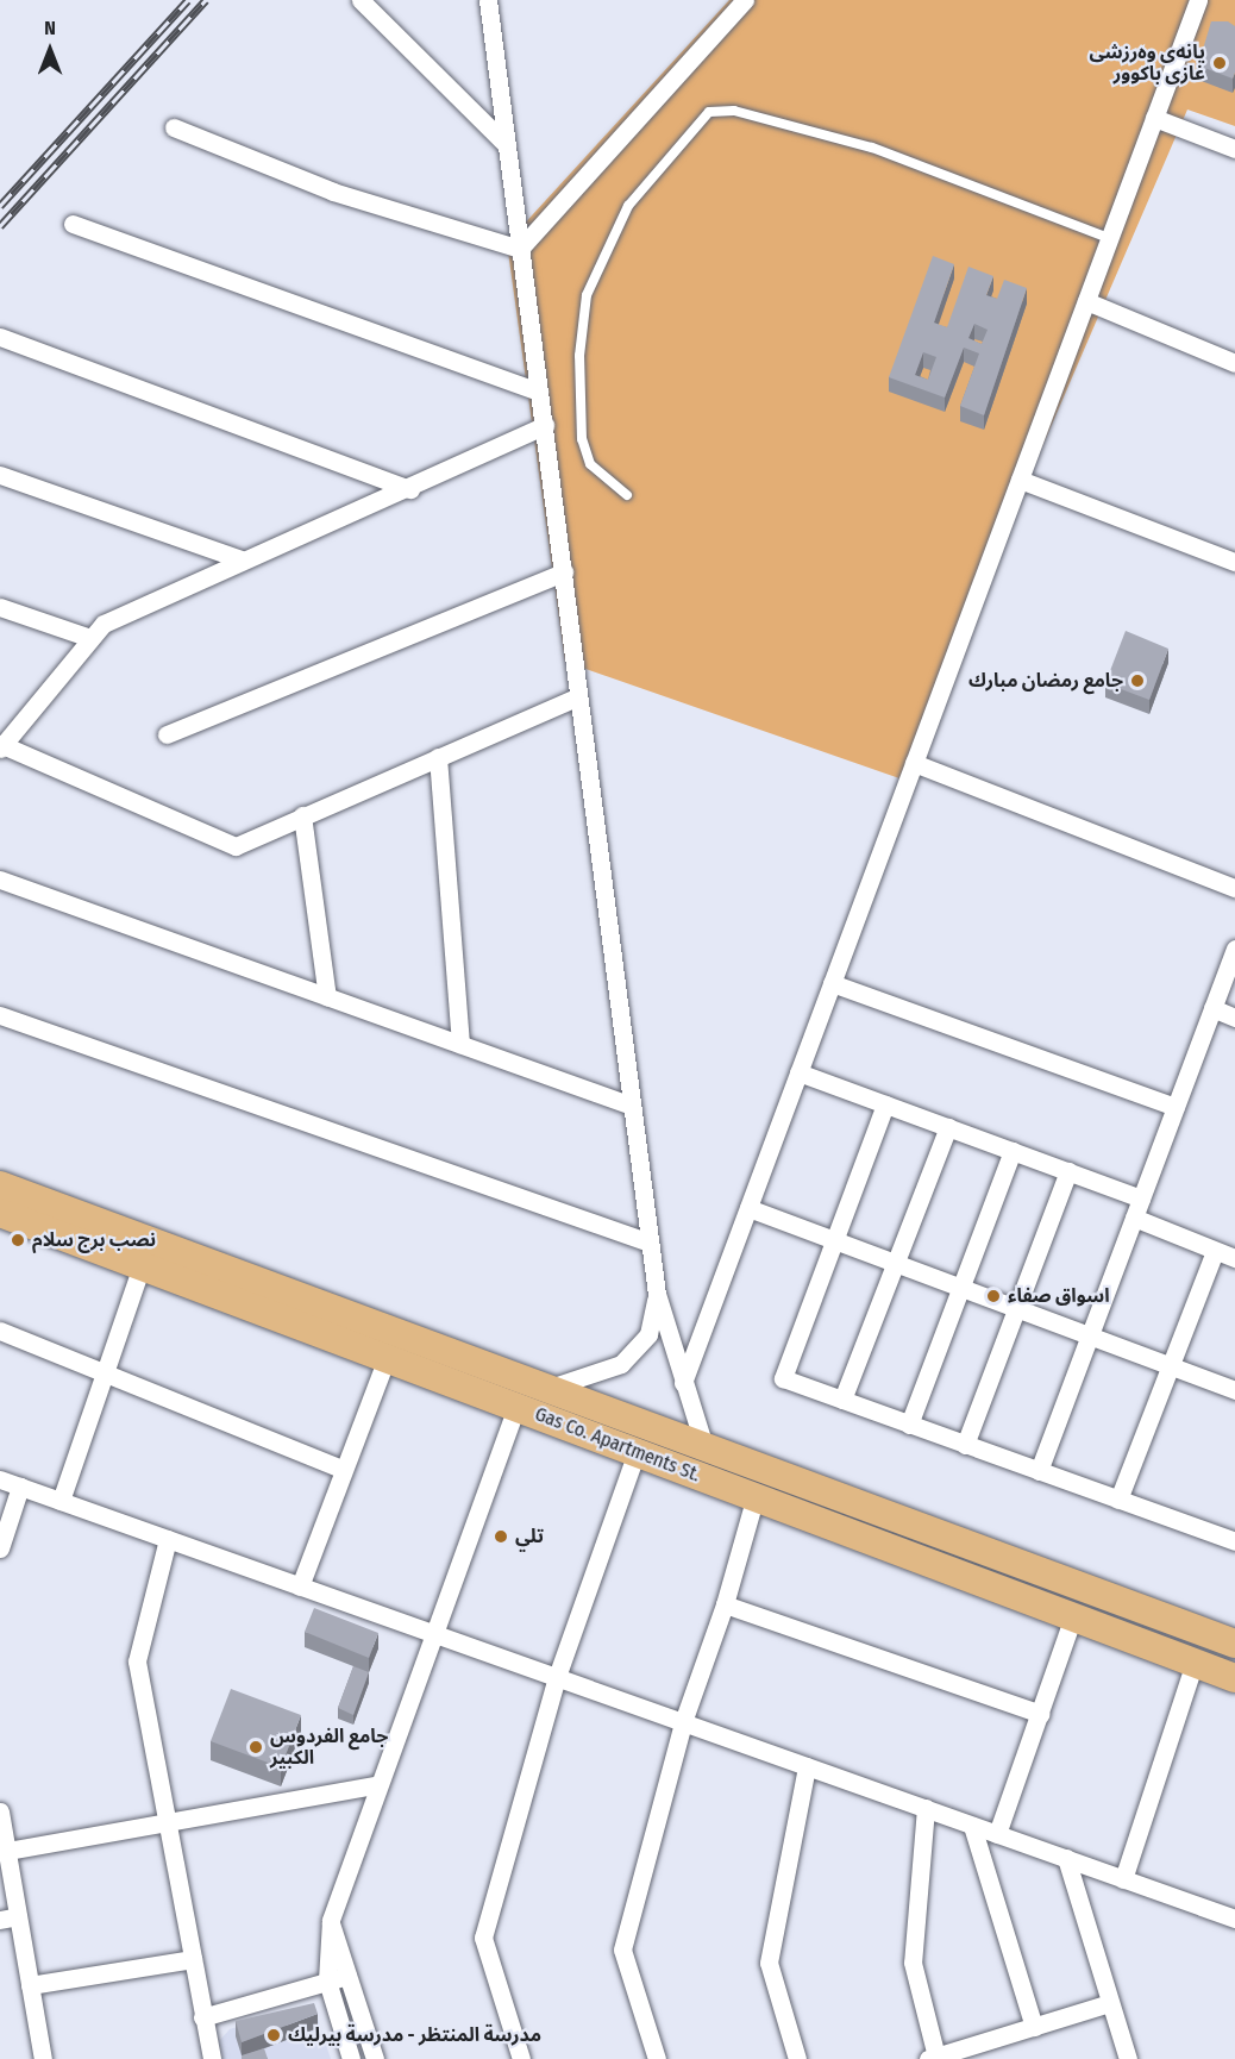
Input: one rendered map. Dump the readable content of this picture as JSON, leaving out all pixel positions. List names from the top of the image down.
{
  "streets": {
    "main road": ["Gas Co. Apartments St."]
  },
  "places": [
    "یانەی وەرزشی غازی باکوور",
    "جامع رمضان مبارك",
    "نصب برج سلام",
    "اسواق صفاء",
    "تلي",
    "جامع الفردوس الكبير",
    "مدرسة المنتظر - مدرسة بيرليك"
  ],
  "north": "top"
}
